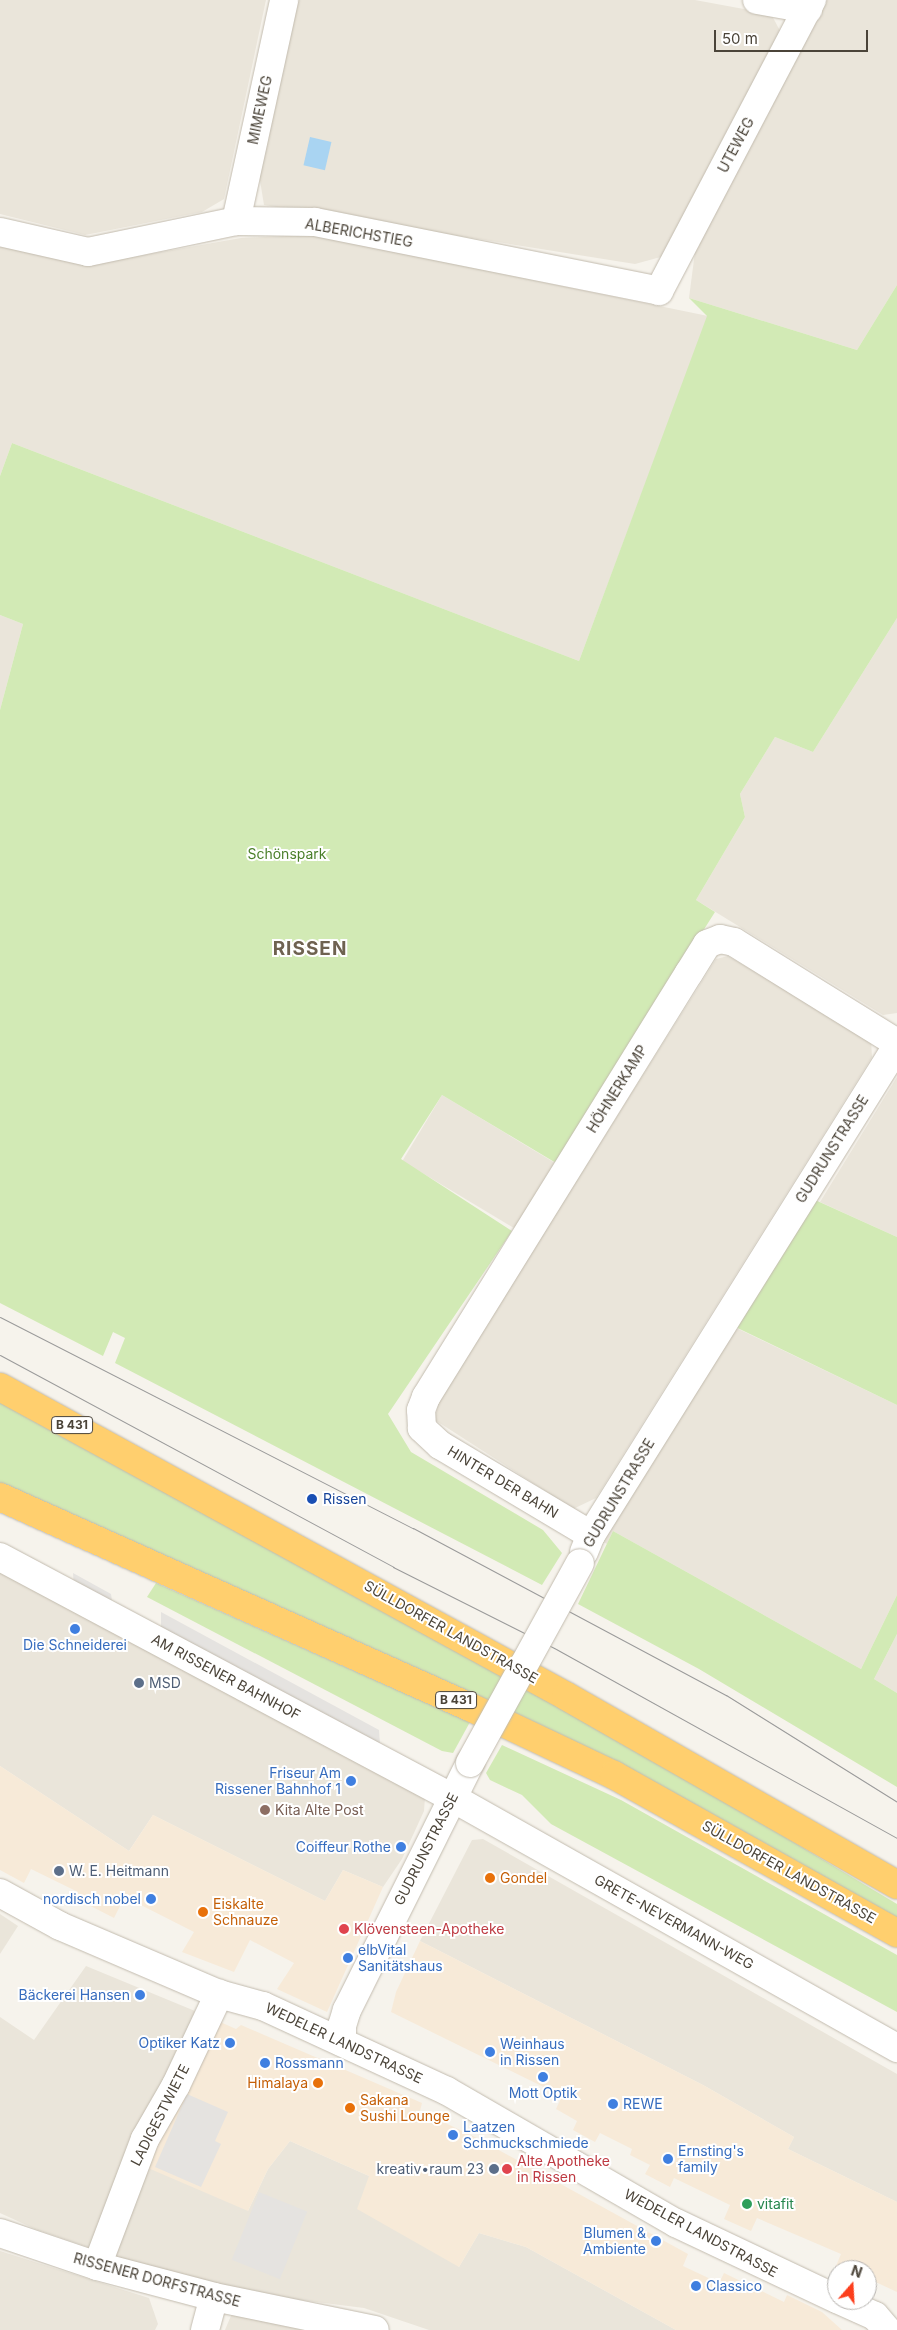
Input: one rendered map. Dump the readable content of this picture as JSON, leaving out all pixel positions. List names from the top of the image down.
{
  "streets": {
    "highway": ["B 431", "SÜLLDORFER LANDSTRASSE"],
    "street": [
      "MIMEWEG",
      "UTEWEG",
      "ALBERICHSTIEG",
      "HÖHNERKAMP",
      "GUDRUNSTRASSE",
      "HINTER DER BAHN",
      "AM RISSENER BAHNHOF",
      "GRETE-NEVERMANN-WEG",
      "WEDELER LANDSTRASSE",
      "LADIGESTWIETE",
      "RISSENER DORFSTRASSE"
    ]
  },
  "crossings": [
    ["MIMEWEG", "ALBERICHSTIEG"],
    ["UTEWEG", "ALBERICHSTIEG"],
    ["HÖHNERKAMP", "GUDRUNSTRASSE"],
    ["HÖHNERKAMP", "HINTER DER BAHN"],
    ["GUDRUNSTRASSE", "HINTER DER BAHN"],
    ["GUDRUNSTRASSE", "AM RISSENER BAHNHOF"],
    ["GUDRUNSTRASSE", "GRETE-NEVERMANN-WEG"],
    ["GUDRUNSTRASSE", "WEDELER LANDSTRASSE"],
    ["AM RISSENER BAHNHOF", "GRETE-NEVERMANN-WEG"],
    ["WEDELER LANDSTRASSE", "LADIGESTWIETE"],
    ["LADIGESTWIETE", "RISSENER DORFSTRASSE"]
  ],
  "districts": ["RISSEN"],
  "parks": ["Schönspark"],
  "places": [
    "Rissen",
    "Die Schneiderei",
    "MSD",
    "Friseur Am Rissener Bahnhof 1",
    "Kita Alte Post",
    "Coiffeur Rothe",
    "W. E. Heitmann",
    "Gondel",
    "nordisch nobel",
    "Eiskalte Schnauze",
    "Klövensteen-Apotheke",
    "elbVital Sanitätshaus",
    "Bäckerei Hansen",
    "Optiker Katz",
    "Weinhaus in Rissen",
    "Rossmann",
    "Mott Optik",
    "Himalaya",
    "REWE",
    "Sakana Sushi Lounge",
    "Laatzen Schmuckschmiede",
    "Ernsting's family",
    "kreativ•raum 23",
    "Alte Apotheke in Rissen",
    "vitafit",
    "Blumen & Ambiente",
    "Classico"
  ],
  "scale_bar": "50 m",
  "north": "top"
}
